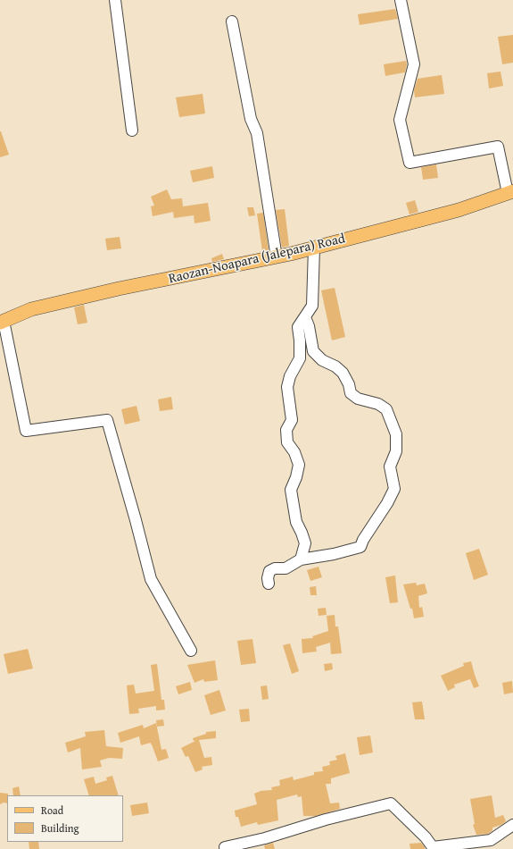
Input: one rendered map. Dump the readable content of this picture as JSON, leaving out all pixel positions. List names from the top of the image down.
{
  "streets": {
    "main road": ["Raozan-Noapara (Jalepara) Road"]
  },
  "legend": ["Road", "Building"]
}
